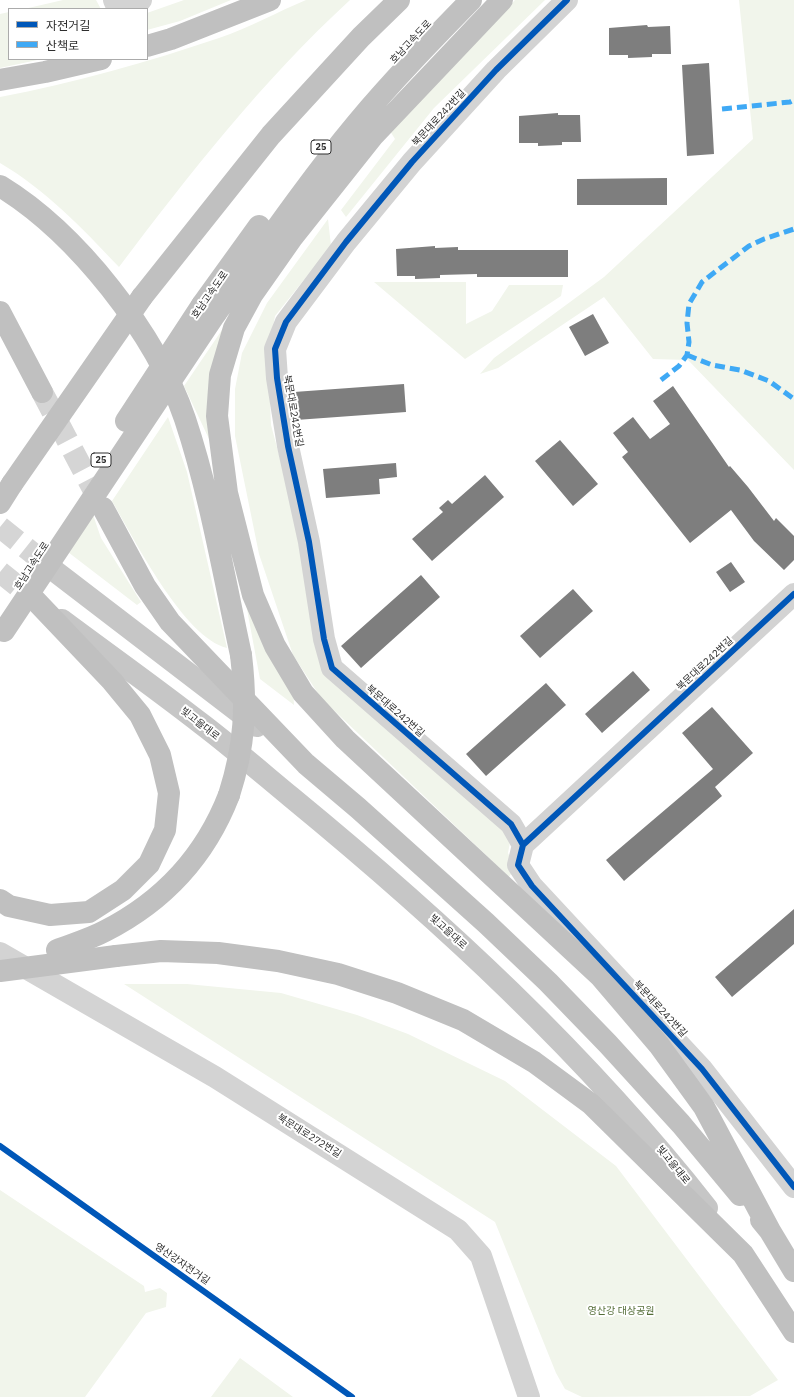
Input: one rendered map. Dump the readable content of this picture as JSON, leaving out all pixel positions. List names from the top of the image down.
{
  "streets": {
    "highway": ["호남고속도로", "25", "빛고을대로"],
    "street": ["북문대로242번길", "북문대로272번길"],
    "cycle path": ["영산강자전거길"]
  },
  "parks": ["영산강 대상공원"],
  "legend": ["자전거길", "산책로"]
}
